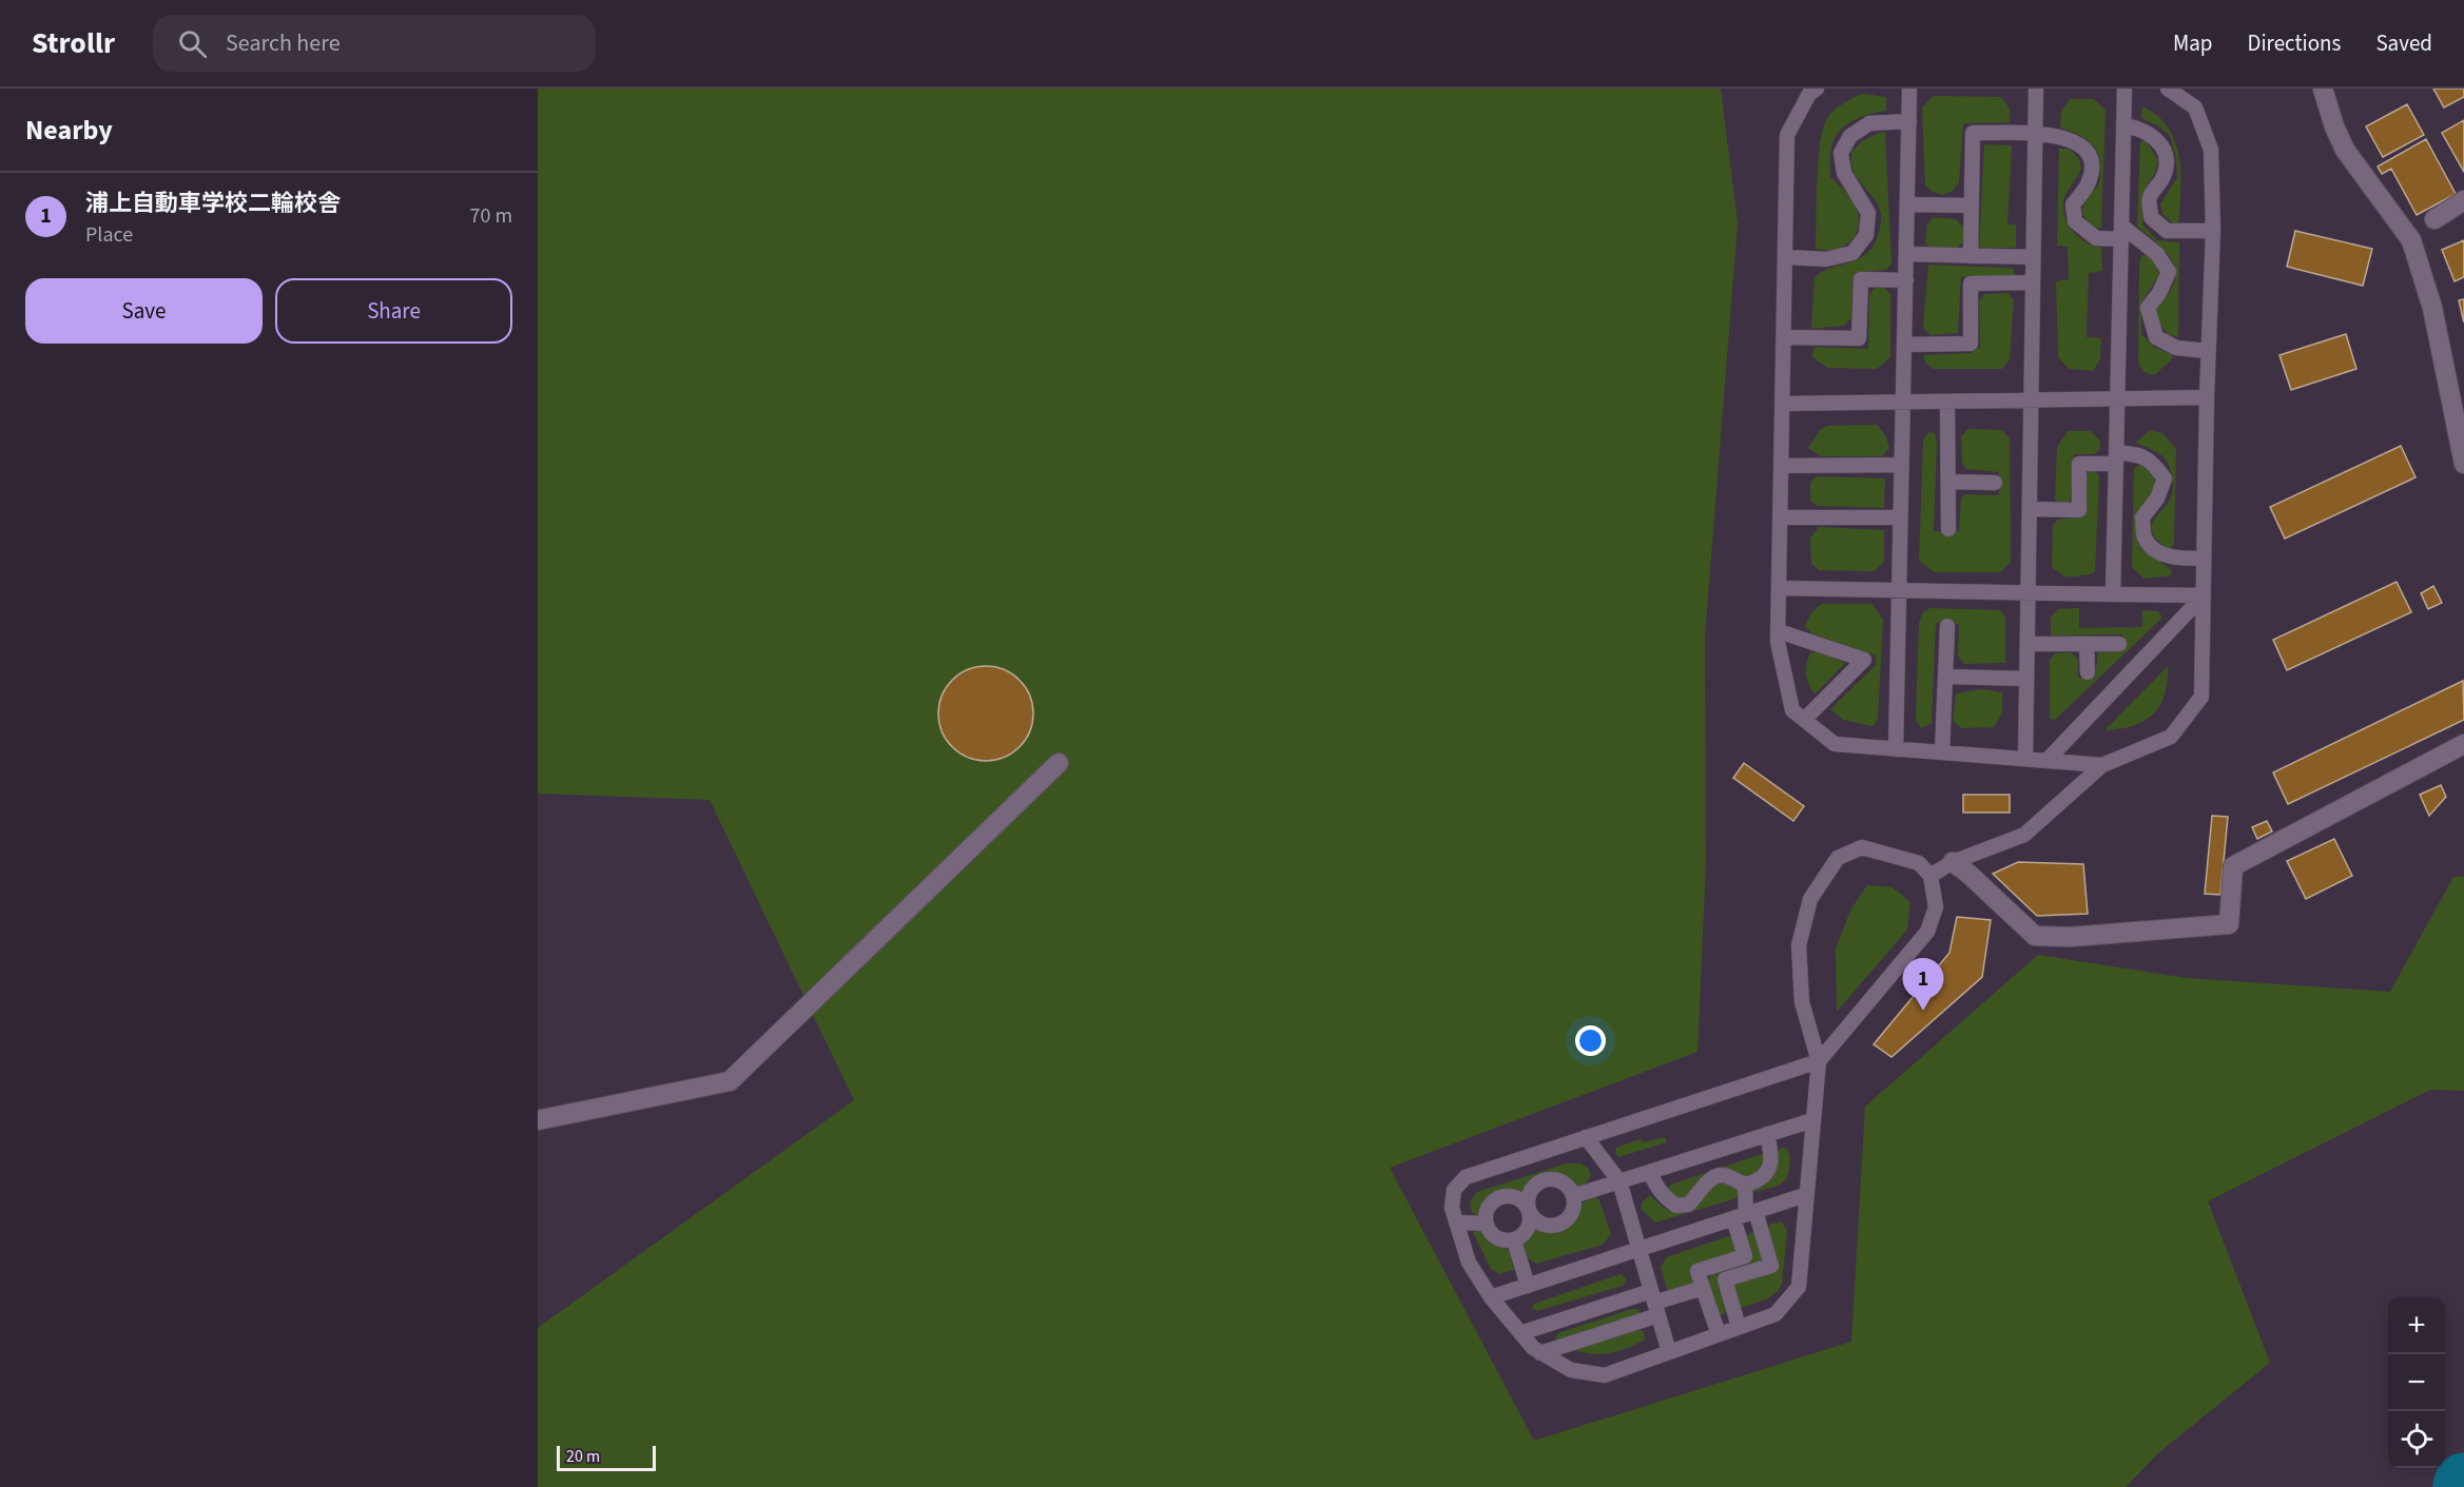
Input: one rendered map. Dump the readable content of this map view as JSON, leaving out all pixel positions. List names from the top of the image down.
{
  "scale_bar": "20 m",
  "page": {
    "header": "Strollr",
    "search": "Search here",
    "nav": ["Map", "Directions", "Saved"],
    "heading": "Nearby",
    "list": [
      {
        "mark": "1",
        "name": "浦上自動車学校二輪校舎",
        "note": "Place",
        "value": "70 m"
      }
    ],
    "buttons": ["Save", "Share"],
    "pins": "1",
    "map_buttons": ["+", "−"],
    "scale": "20 m"
  }
}
